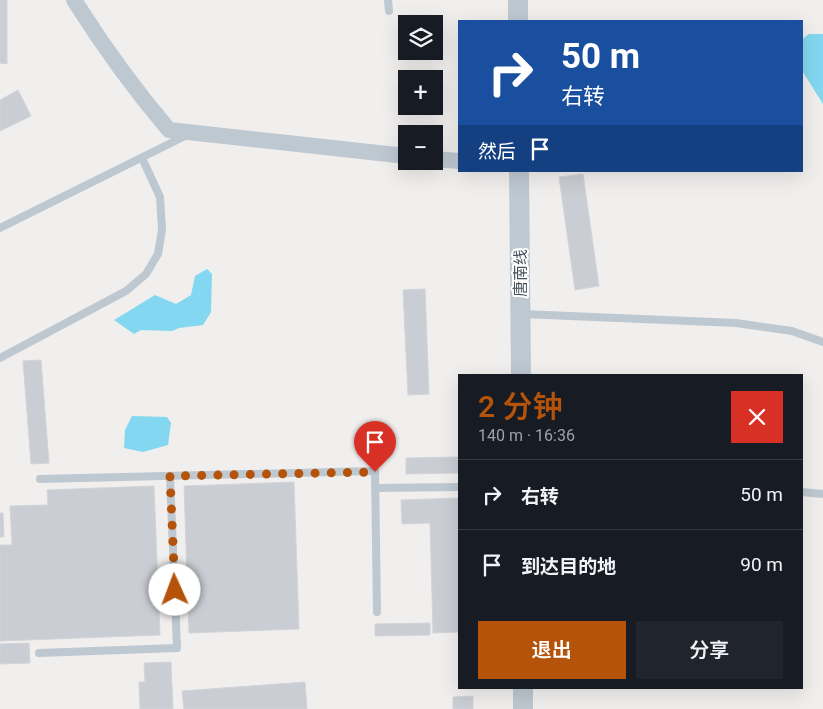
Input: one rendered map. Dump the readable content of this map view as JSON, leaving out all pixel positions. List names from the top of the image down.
{
  "streets": {
    "street": ["唐南线"]
  },
  "page": {
    "map_buttons": ["+", "−"],
    "turn": ["50 m", "右转"],
    "then": "然后",
    "heading": ["2 分钟", "140 m · 16:36"],
    "list": [
      {
        "name": "右转",
        "value": "50 m"
      },
      {
        "name": "到达目的地",
        "value": "90 m"
      }
    ],
    "buttons": ["退出", "分享"]
  }
}
